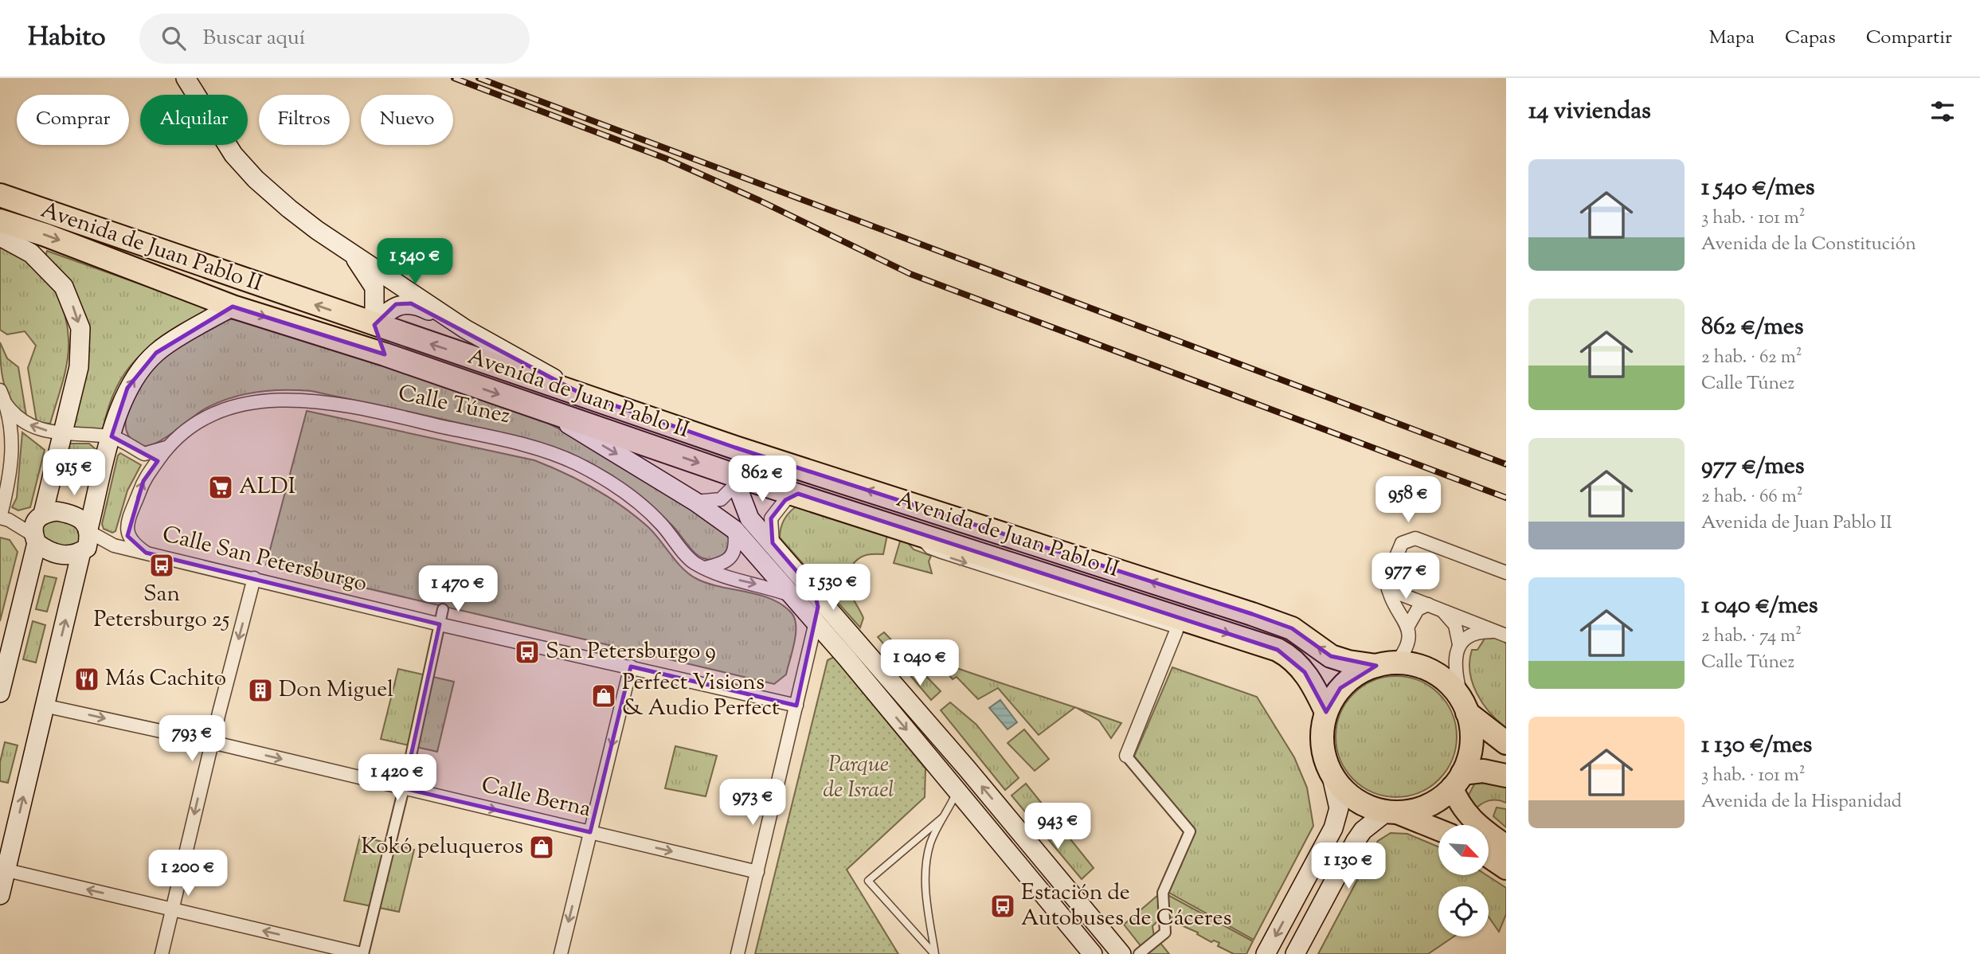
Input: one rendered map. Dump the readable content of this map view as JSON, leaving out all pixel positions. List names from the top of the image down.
{
  "streets": {
    "highway": ["Avenida de Juan Pablo II"],
    "street": ["Calle Túnez", "Calle San Petersburgo", "Calle Berna"]
  },
  "crossings": [
    ["Calle Túnez", "Calle San Petersburgo"]
  ],
  "one_way": ["Calle Berna"],
  "parks": ["Parque de Israel"],
  "places": {
    "supermarket": ["ALDI"],
    "bus stop": ["San Petersburgo 25", "San Petersburgo 9", "Estación de Autobuses de Cáceres"],
    "restaurant": ["Más Cachito"],
    "building": ["Don Miguel"],
    "shop": ["Perfect Visions & Audio Perfect", "Kokó peluqueros"]
  },
  "north": "bottom right",
  "page": {
    "header": "Habito",
    "search": "Buscar aquí",
    "nav": ["Mapa", "Capas", "Compartir"],
    "heading": "14 viviendas",
    "chip": [
      "Comprar",
      "Alquilar",
      "Filtros",
      "Nuevo"
    ],
    "list": [
      {
        "name": "1 540 €/mes",
        "note": "3 hab. · 101 m² · Avenida de la Constitución"
      },
      {
        "name": "862 €/mes",
        "note": "2 hab. · 62 m² · Calle Túnez"
      },
      {
        "name": "977 €/mes",
        "note": "2 hab. · 66 m² · Avenida de Juan Pablo II"
      },
      {
        "name": "1 040 €/mes",
        "note": "2 hab. · 74 m² · Calle Túnez"
      },
      {
        "name": "1 130 €/mes",
        "note": "3 hab. · 101 m² · Avenida de la Hispanidad"
      }
    ],
    "price": [
      "1 540 €",
      "915 €",
      "862 €",
      "958 €",
      "977 €",
      "1 530 €",
      "1 470 €",
      "1 040 €",
      "793 €",
      "1 420 €",
      "973 €",
      "943 €",
      "1 130 €",
      "1 200 €"
    ]
  }
}
